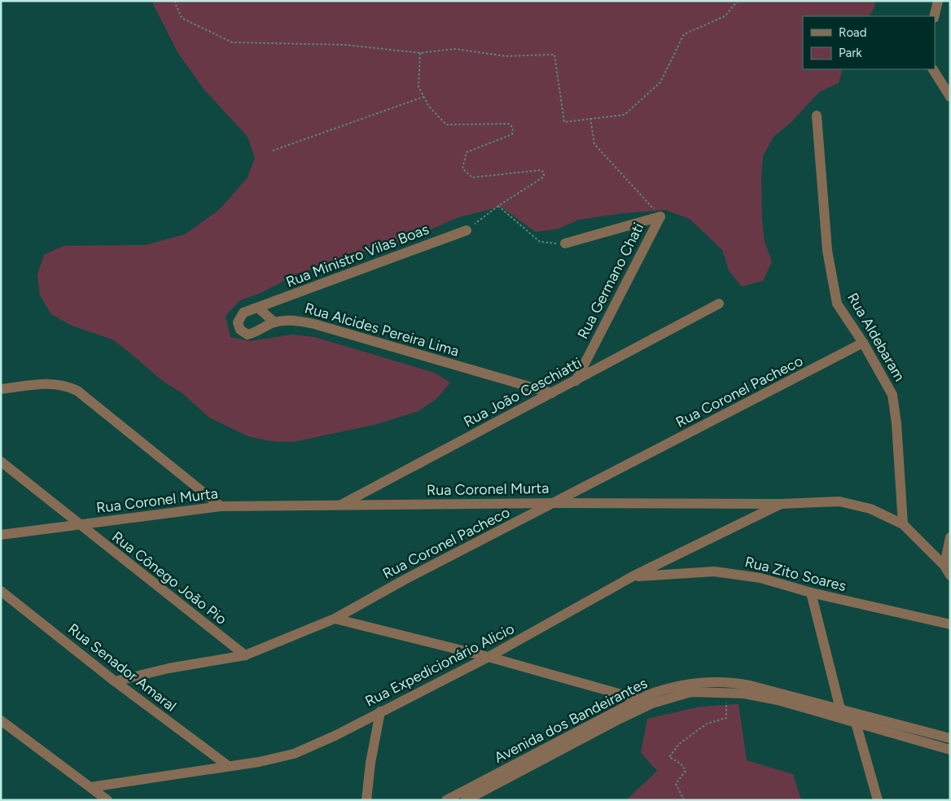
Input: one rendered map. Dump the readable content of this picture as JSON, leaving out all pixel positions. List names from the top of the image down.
{
  "streets": {
    "street": [
      "Rua Ministro Vilas Boas",
      "Rua Germano Chati",
      "Rua Alcides Pereira Lima",
      "Rua Aldebaram",
      "Rua Coronel Pacheco",
      "Rua João Ceschiatti",
      "Rua Coronel Murta",
      "Rua Zito Soares",
      "Rua Cônego João Pio",
      "Rua Expedicionário Alicio",
      "Rua Senador Amaral",
      "Avenida dos Bandeirantes"
    ]
  },
  "crossings": [
    ["Rua Ministro Vilas Boas", "Rua Alcides Pereira Lima"],
    ["Rua Germano Chati", "Rua João Ceschiatti"],
    ["Rua Alcides Pereira Lima", "Rua João Ceschiatti"],
    ["Rua Aldebaram", "Rua Coronel Pacheco"],
    ["Rua Aldebaram", "Rua Coronel Murta"],
    ["Rua Coronel Pacheco", "Rua Coronel Murta"],
    ["Rua Coronel Pacheco", "Rua Cônego João Pio"],
    ["Rua Coronel Pacheco", "Rua Senador Amaral"],
    ["Rua João Ceschiatti", "Rua Coronel Murta"],
    ["Rua Coronel Murta", "Rua Cônego João Pio"],
    ["Rua Coronel Murta", "Rua Expedicionário Alicio"],
    ["Rua Zito Soares", "Rua Expedicionário Alicio"],
    ["Rua Expedicionário Alicio", "Rua Senador Amaral"]
  ],
  "legend": ["Road", "Park"]
}
